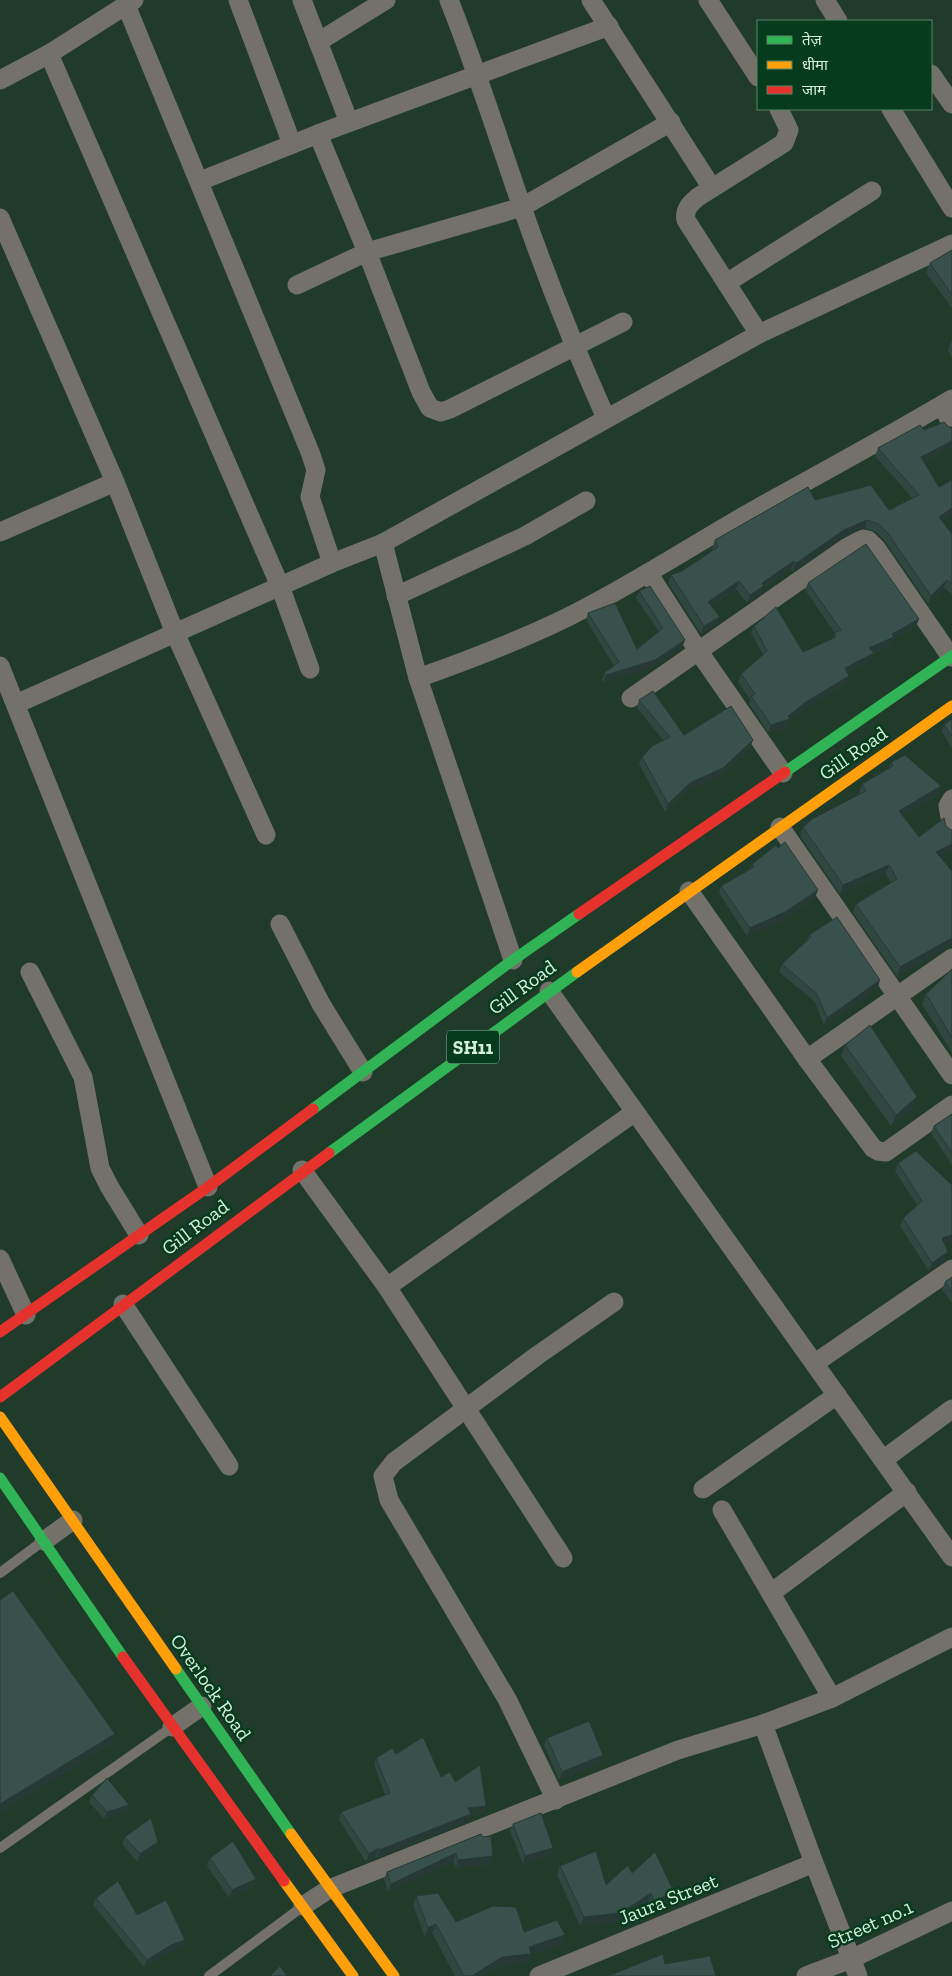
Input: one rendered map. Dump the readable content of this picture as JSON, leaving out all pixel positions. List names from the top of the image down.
{
  "streets": {
    "main road": ["Gill Road", "SH11", "Overlock Road"],
    "street": ["Jaura Street", "Street no.1"]
  },
  "legend": ["तेज़", "धीमा", "जाम"]
}
